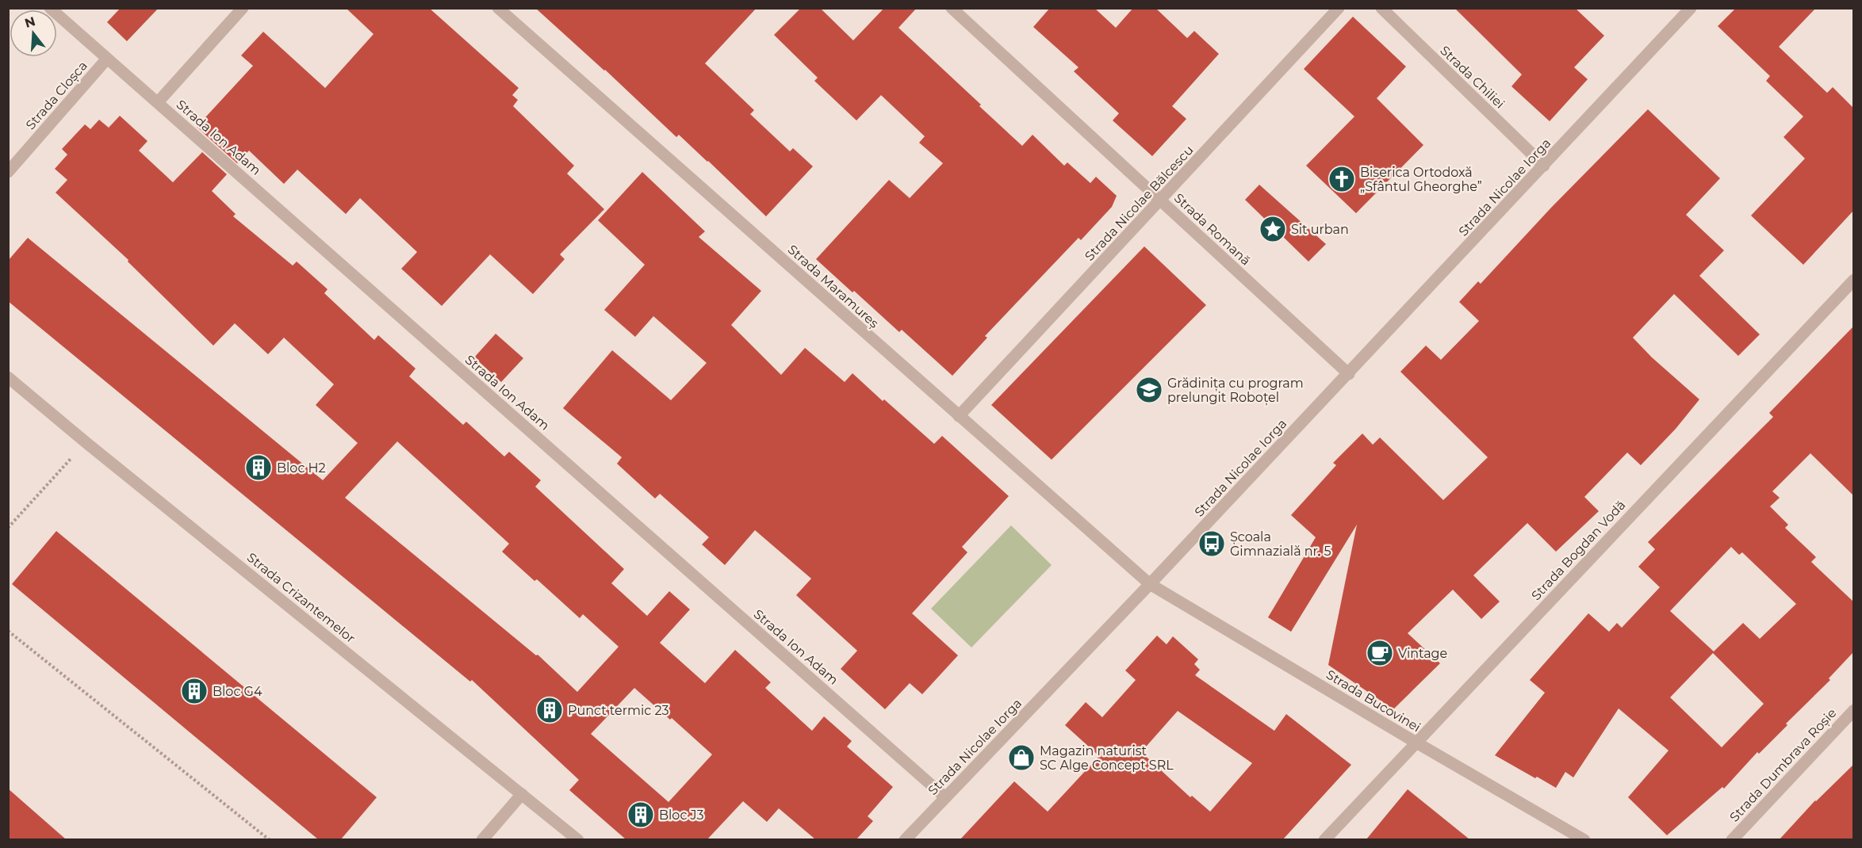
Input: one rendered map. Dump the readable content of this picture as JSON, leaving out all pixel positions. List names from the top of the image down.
{
  "streets": {
    "street": [
      "Strada Chiliei",
      "Strada Cloșca",
      "Strada Ion Adam",
      "Strada Nicolae Iorga",
      "Strada Nicolae Bălcescu",
      "Strada Romană",
      "Strada Maramureș",
      "Strada Bogdan Vodă",
      "Strada Crizantemelor",
      "Strada Bucovinei",
      "Strada Dumbrava Roșie"
    ]
  },
  "crossings": [
    ["Strada Chiliei", "Strada Nicolae Iorga"],
    ["Strada Cloșca", "Strada Ion Adam"],
    ["Strada Ion Adam", "Strada Nicolae Iorga"],
    ["Strada Nicolae Iorga", "Strada Romană"],
    ["Strada Nicolae Iorga", "Strada Maramureș"],
    ["Strada Nicolae Iorga", "Strada Bucovinei"],
    ["Strada Nicolae Bălcescu", "Strada Romană"],
    ["Strada Nicolae Bălcescu", "Strada Maramureș"],
    ["Strada Maramureș", "Strada Bucovinei"],
    ["Strada Bogdan Vodă", "Strada Bucovinei"]
  ],
  "places": {
    "church": ["Biserica Ortodoxă „Sfântul Gheorghe”"],
    "place": ["Sit urban"],
    "school or university": ["Grădinița cu program prelungit Roboțel"],
    "building": [
      "Bloc H2",
      "Bloc G4",
      "Punct termic 23",
      "Bloc J3"
    ],
    "bus stop": ["Școala Gimnazială nr. 5"],
    "cafe": ["Vintage"],
    "shop": ["Magazin naturist SC Alge Concept SRL"]
  },
  "north": "top"
}
